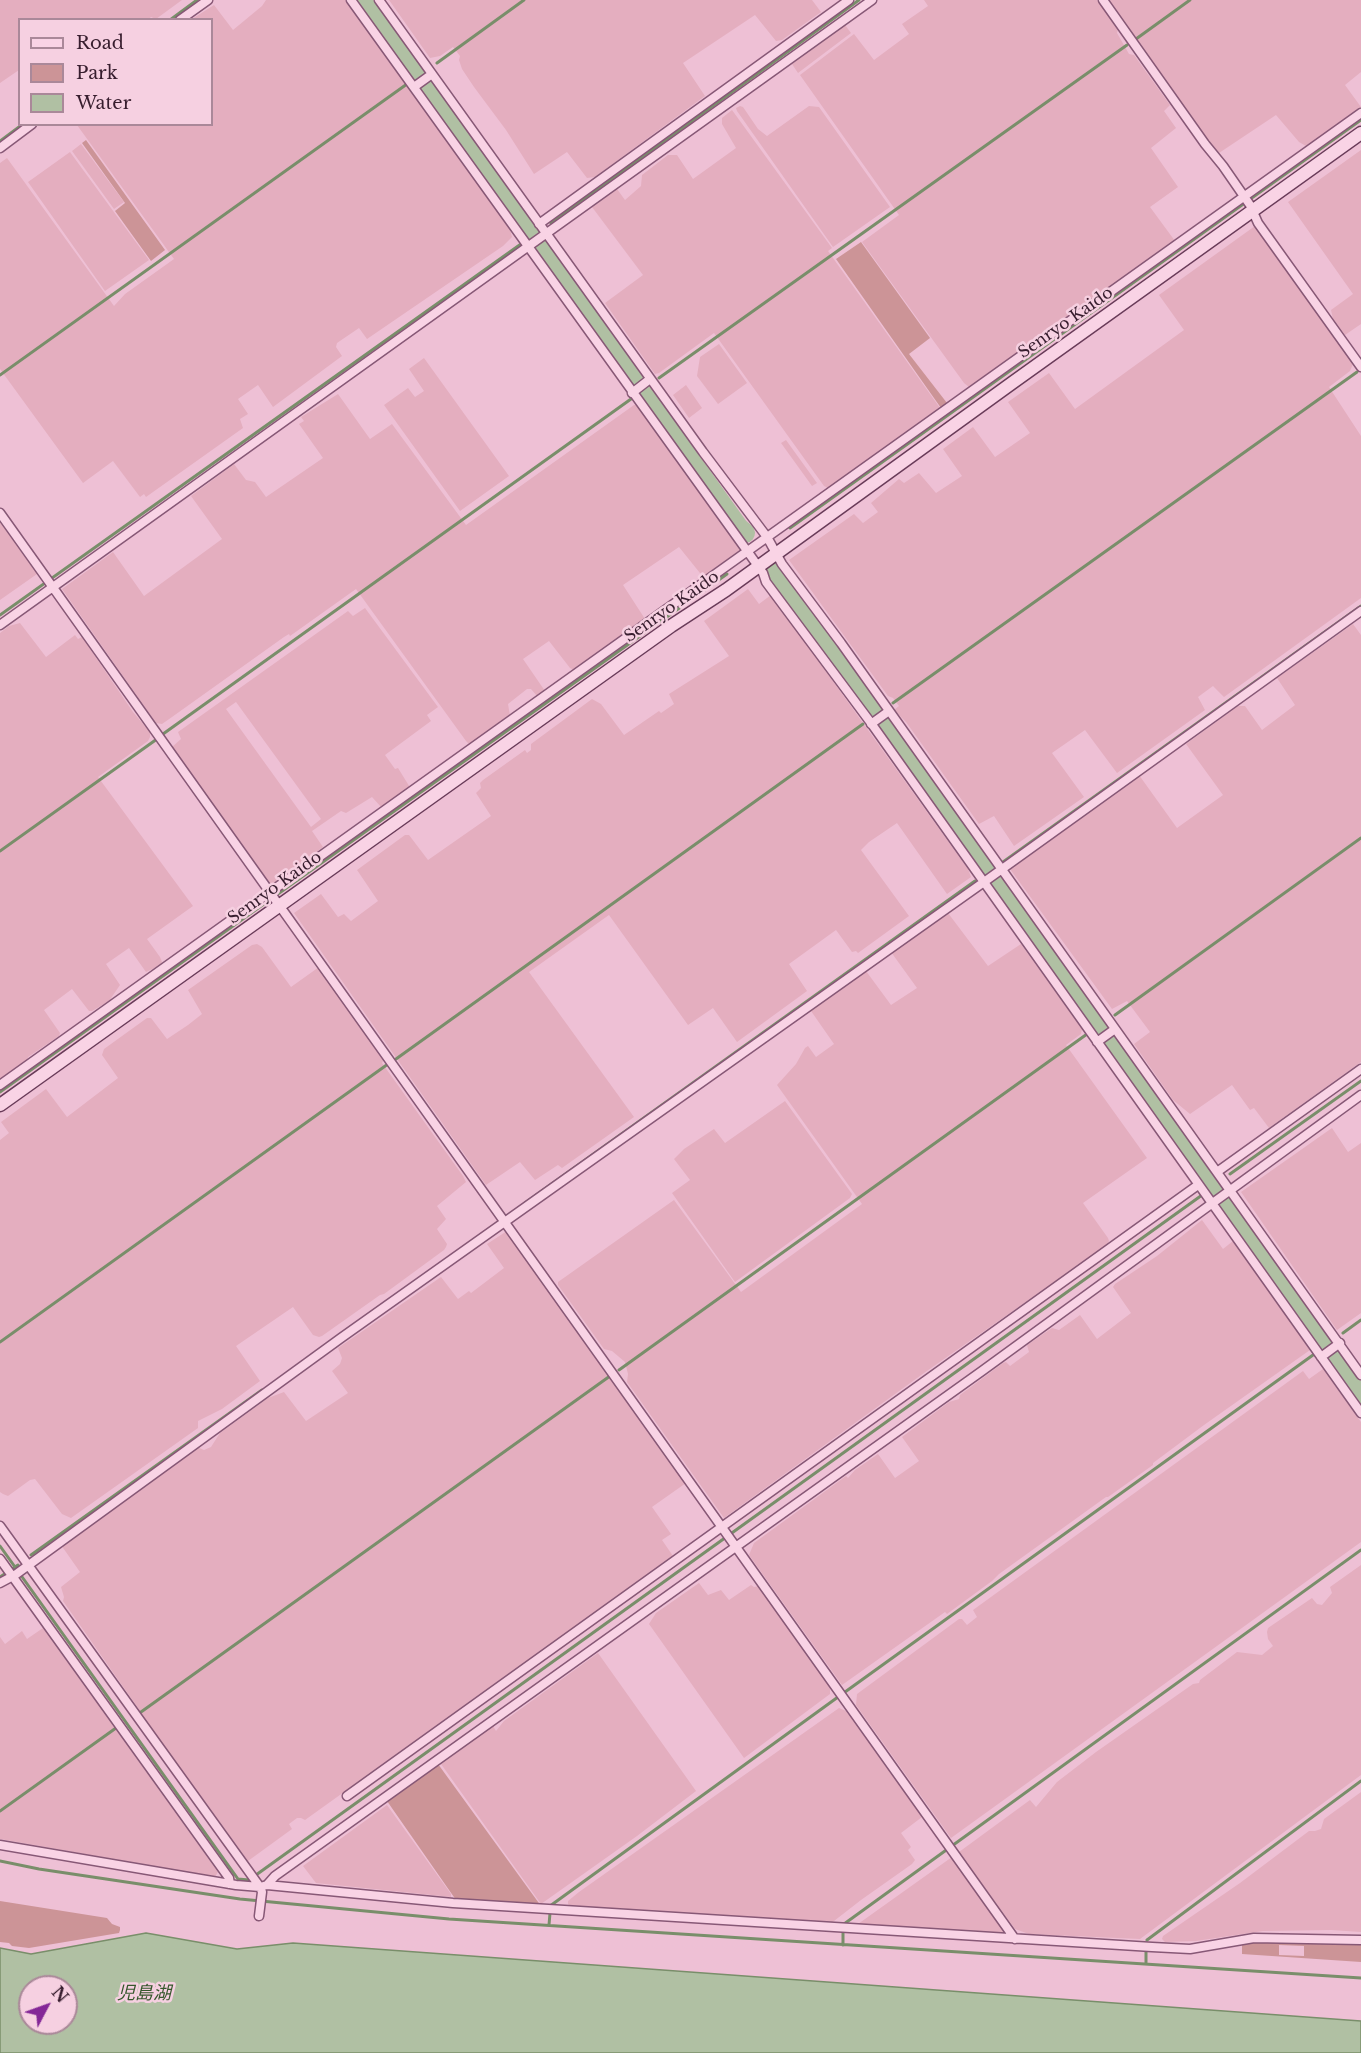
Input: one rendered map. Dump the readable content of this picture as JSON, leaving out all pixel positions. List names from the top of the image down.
{
  "streets": {
    "street": ["Senryo Kaido"]
  },
  "water": ["児島湖"],
  "legend": ["Road", "Park", "Water"],
  "north": "top right"
}
